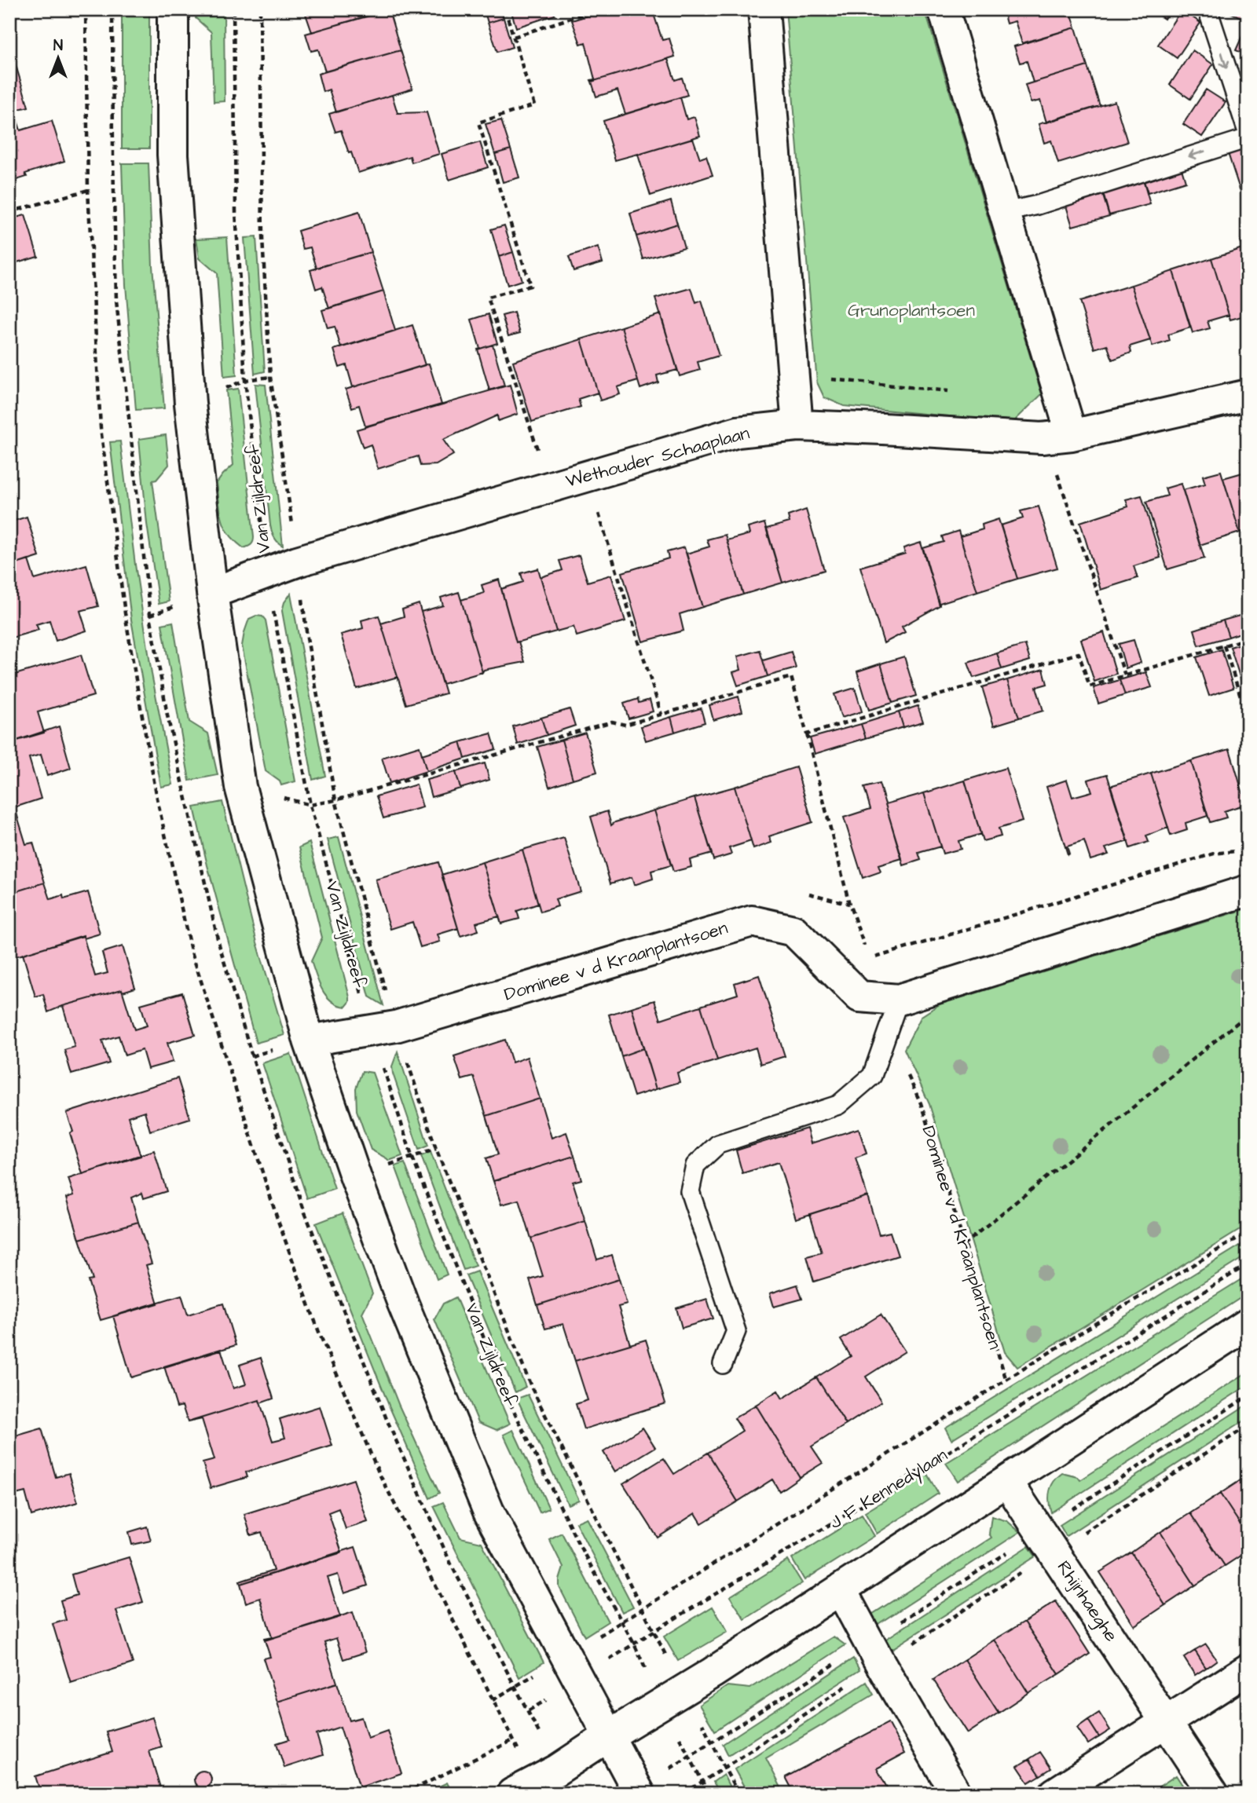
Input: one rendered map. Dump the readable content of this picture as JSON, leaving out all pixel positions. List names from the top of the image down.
{
  "streets": {
    "street": ["Wethouder Schaaplaan", "Dominee v d Kraanplantsoen", "Rhijnhaeghe"],
    "path": ["Van Zijldreef", "J F Kennedylaan"]
  },
  "crossings": [
    ["Wethouder Schaaplaan", "Van Zijldreef"],
    ["Van Zijldreef", "Dominee v d Kraanplantsoen"],
    ["Van Zijldreef", "J F Kennedylaan"]
  ],
  "parks": ["Grunoplantsoen"],
  "north": "top"
}
